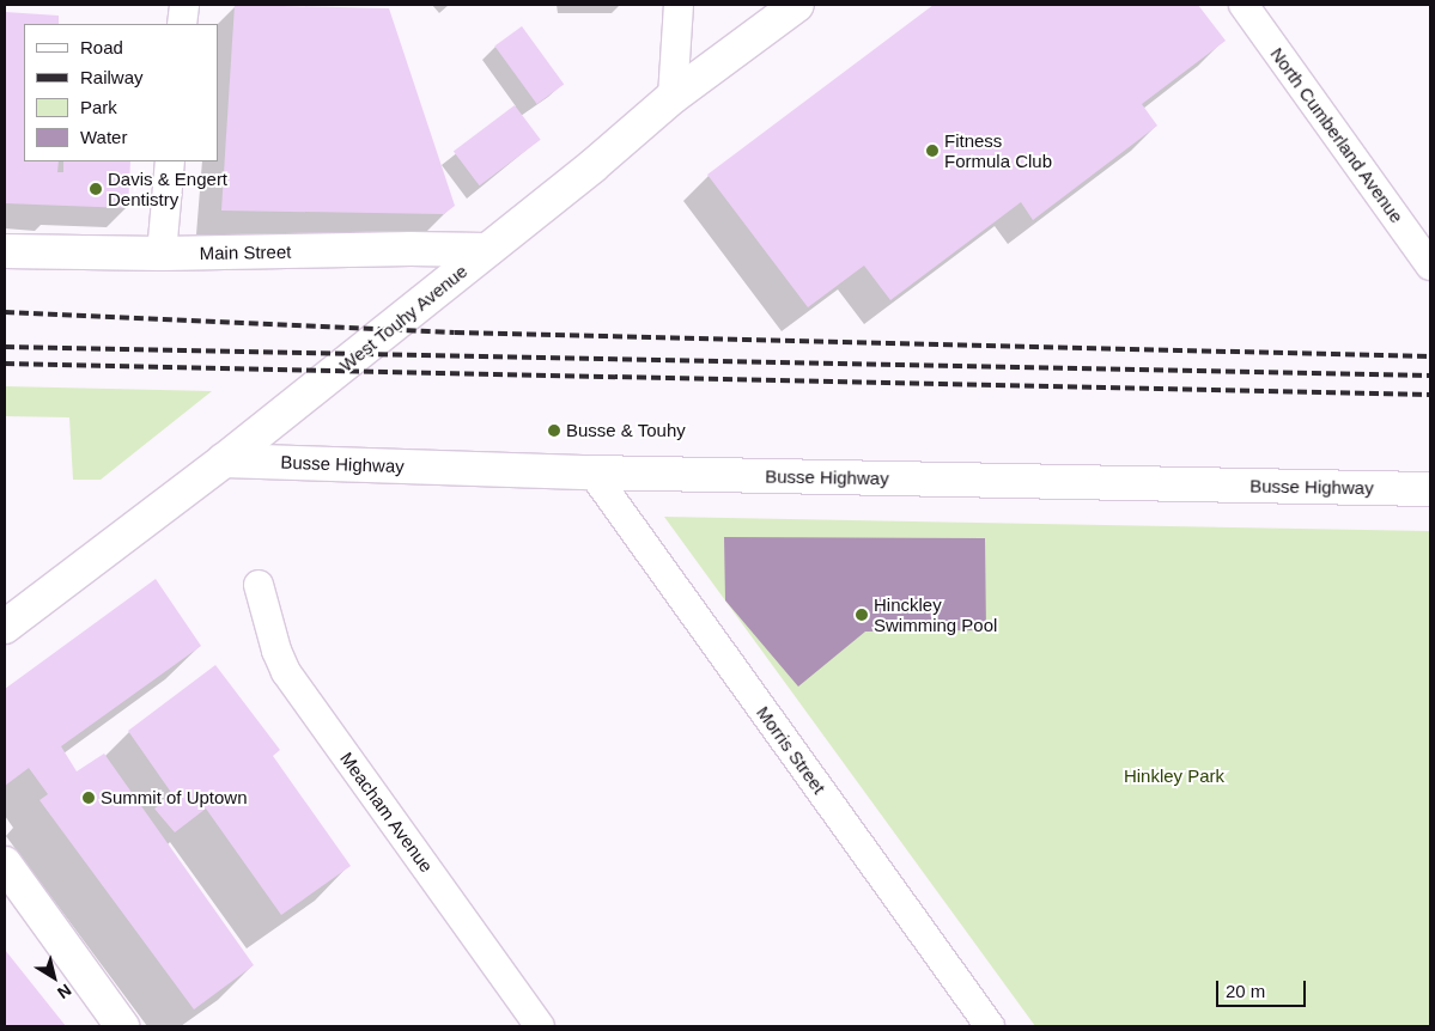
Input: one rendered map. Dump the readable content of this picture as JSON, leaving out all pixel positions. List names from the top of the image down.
{
  "streets": {
    "main road": ["Main Street", "West Touhy Avenue", "Busse Highway"],
    "street": ["North Cumberland Avenue", "Morris Street", "Meacham Avenue"]
  },
  "crossings": [
    ["Main Street", "West Touhy Avenue"],
    ["West Touhy Avenue", "Busse Highway"],
    ["Busse Highway", "Morris Street"]
  ],
  "parks": ["Hinkley Park"],
  "places": [
    "Fitness Formula Club",
    "Davis & Engert Dentistry",
    "Busse & Touhy",
    "Hinckley Swimming Pool",
    "Summit of Uptown"
  ],
  "legend": [
    "Road",
    "Railway",
    "Park",
    "Water"
  ],
  "scale_bar": "20 m",
  "north": "bottom right"
}
